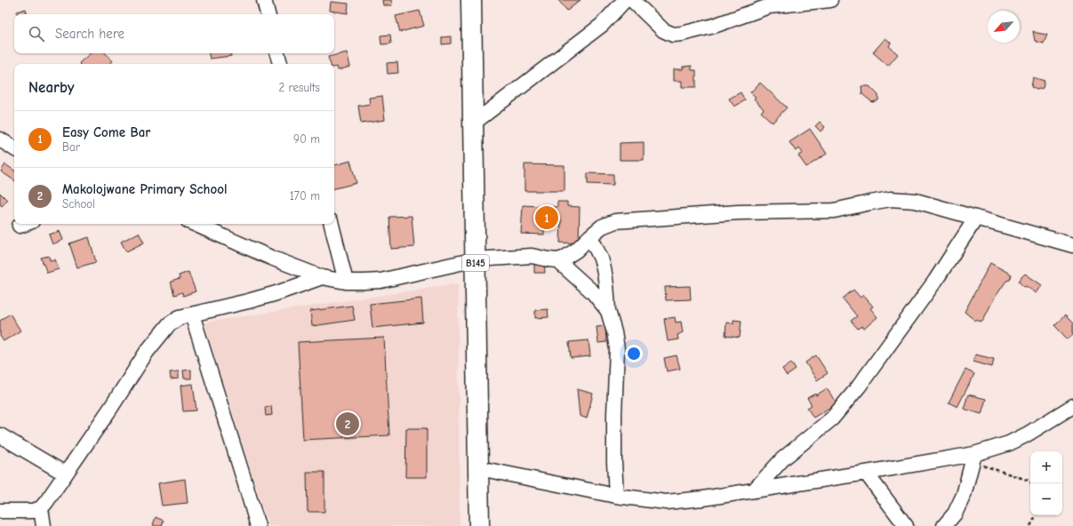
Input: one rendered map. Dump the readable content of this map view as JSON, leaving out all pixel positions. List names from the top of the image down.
{
  "streets": {
    "main road": ["B145"]
  },
  "north": "bottom left",
  "page": {
    "search": "Search here",
    "heading": ["Nearby", "2 results"],
    "list": [
      {
        "mark": "1",
        "name": "Easy Come Bar",
        "note": "Bar",
        "value": "90 m"
      },
      {
        "mark": "2",
        "name": "Makolojwane Primary School",
        "note": "School",
        "value": "170 m"
      }
    ],
    "pins": ["1", "2"],
    "map_buttons": ["+", "−"]
  }
}
